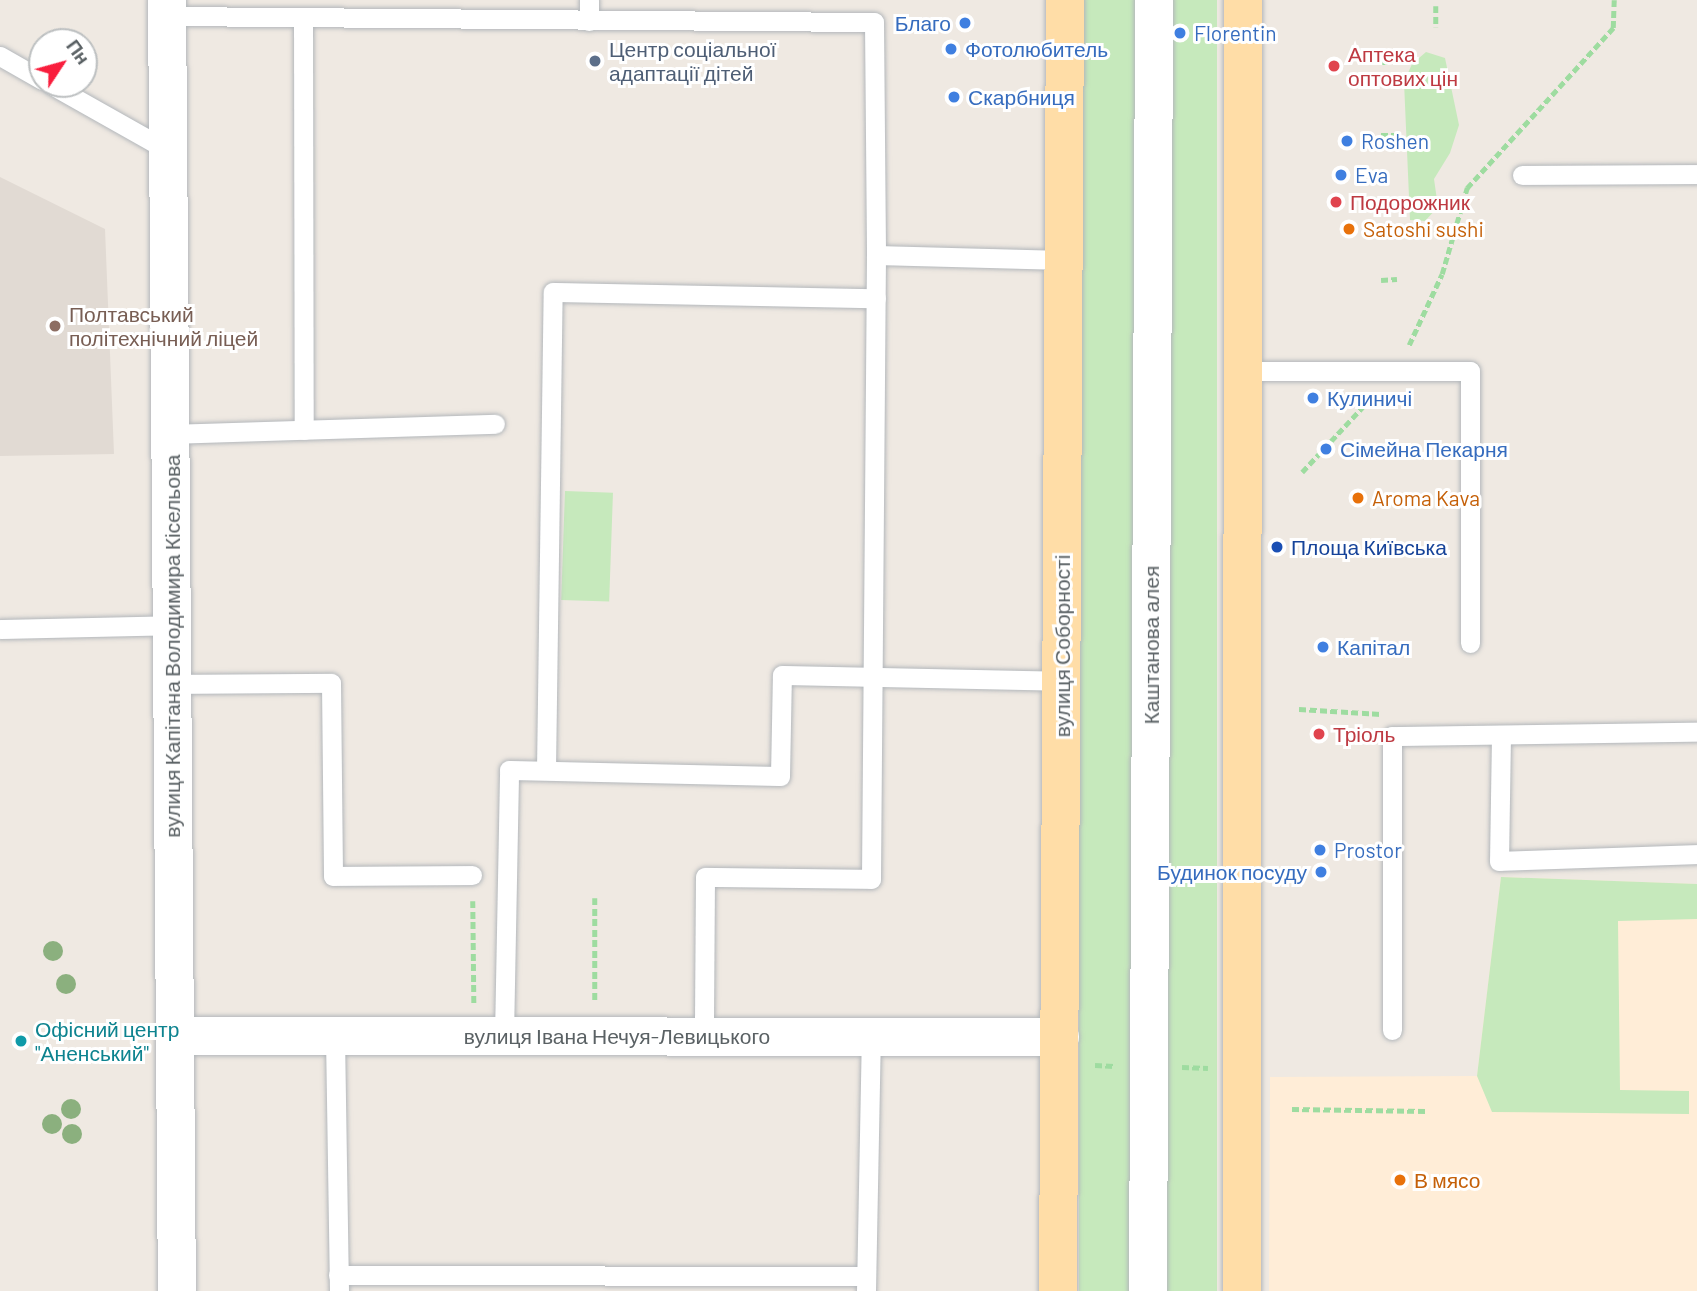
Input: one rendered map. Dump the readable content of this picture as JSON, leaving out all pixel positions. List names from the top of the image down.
{
  "streets": {
    "main road": ["вулиця Соборності"],
    "street": ["Каштанова алея", "вулиця Капітана Володимира Кісельова", "вулиця Івана Нечуя-Левицького"]
  },
  "crossings": [
    ["вулиця Капітана Володимира Кісельова", "вулиця Івана Нечуя-Левицького"],
    ["вулиця Соборності", "вулиця Івана Нечуя-Левицького"]
  ],
  "places": [
    "Благо",
    "Florentin",
    "Фотолюбитель",
    "Центр соціальної адаптації дітей",
    "Аптека оптових цін",
    "Скарбниця",
    "Roshen",
    "Eva",
    "Подорожник",
    "Satoshi sushi",
    "Полтавський політехнічний ліцей",
    "Кулиничі",
    "Сімейна Пекарня",
    "Aroma Kava",
    "Площа Київська",
    "Капітал",
    "Тріоль",
    "Prostor",
    "Будинок посуду",
    "Офісний центр \"Аненський\"",
    "В мясо"
  ],
  "north": "top right"
}
